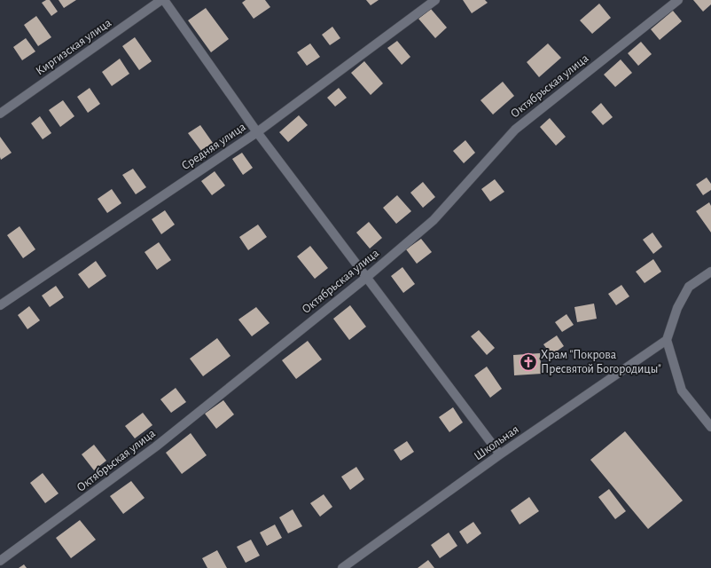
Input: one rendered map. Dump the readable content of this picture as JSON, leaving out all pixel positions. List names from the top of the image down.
{
  "streets": {
    "street": [
      "Киргизская улица",
      "Октябрьская улица",
      "Средняя улица",
      "Школьная"
    ]
  },
  "places": {
    "church": ["Храм \"Покрова Пресвятой Богородицы\""]
  }
}
